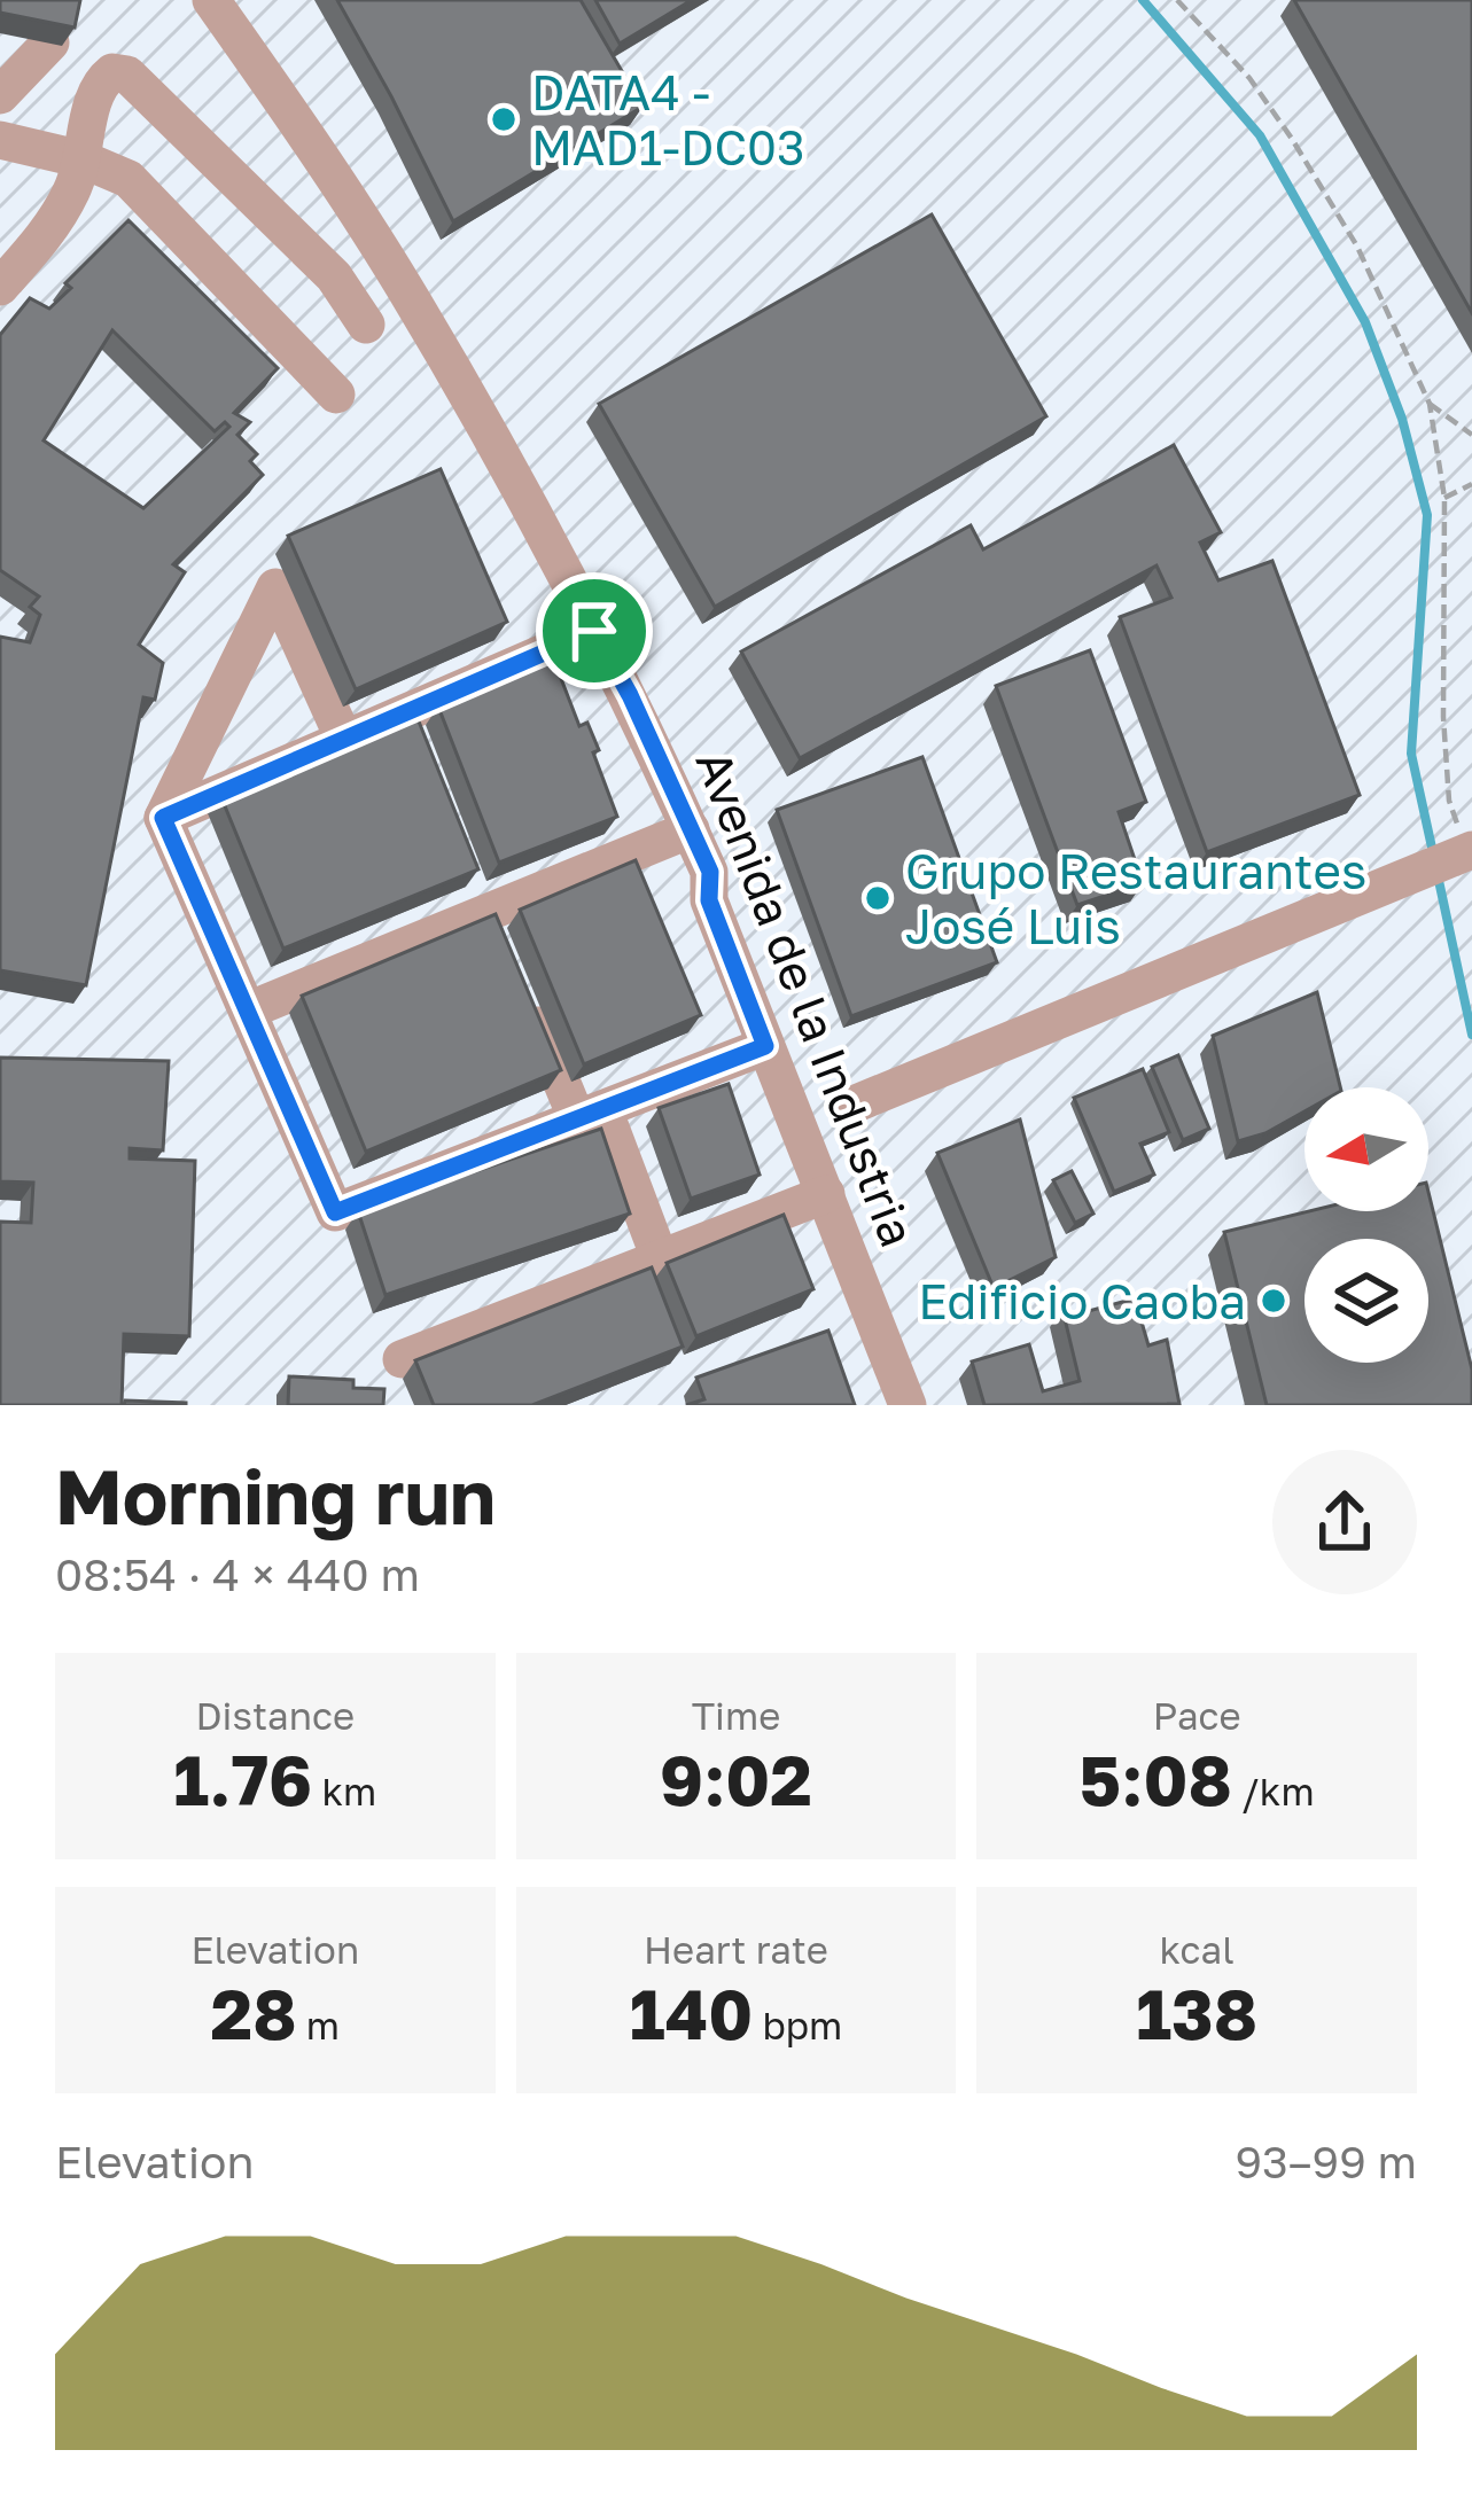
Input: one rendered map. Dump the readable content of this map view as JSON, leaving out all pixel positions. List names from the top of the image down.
{
  "streets": {
    "street": ["Avenida de la Industria"]
  },
  "places": ["DATA4 - MAD1-DC03", "Grupo Restaurantes José Luis", "Edificio Caoba"],
  "north": "left",
  "page": {
    "heading": ["Morning run", "08:54 · 4 × 440 m"],
    "stats": [
      ["Distance", "1.76 km"],
      ["Time", "9:02"],
      ["Pace", "5:08 /km"],
      ["Elevation", "28 m"],
      ["Heart rate", "140 bpm"],
      ["kcal", "138"]
    ],
    "chart": ["Elevation", "93–99 m"]
  }
}
